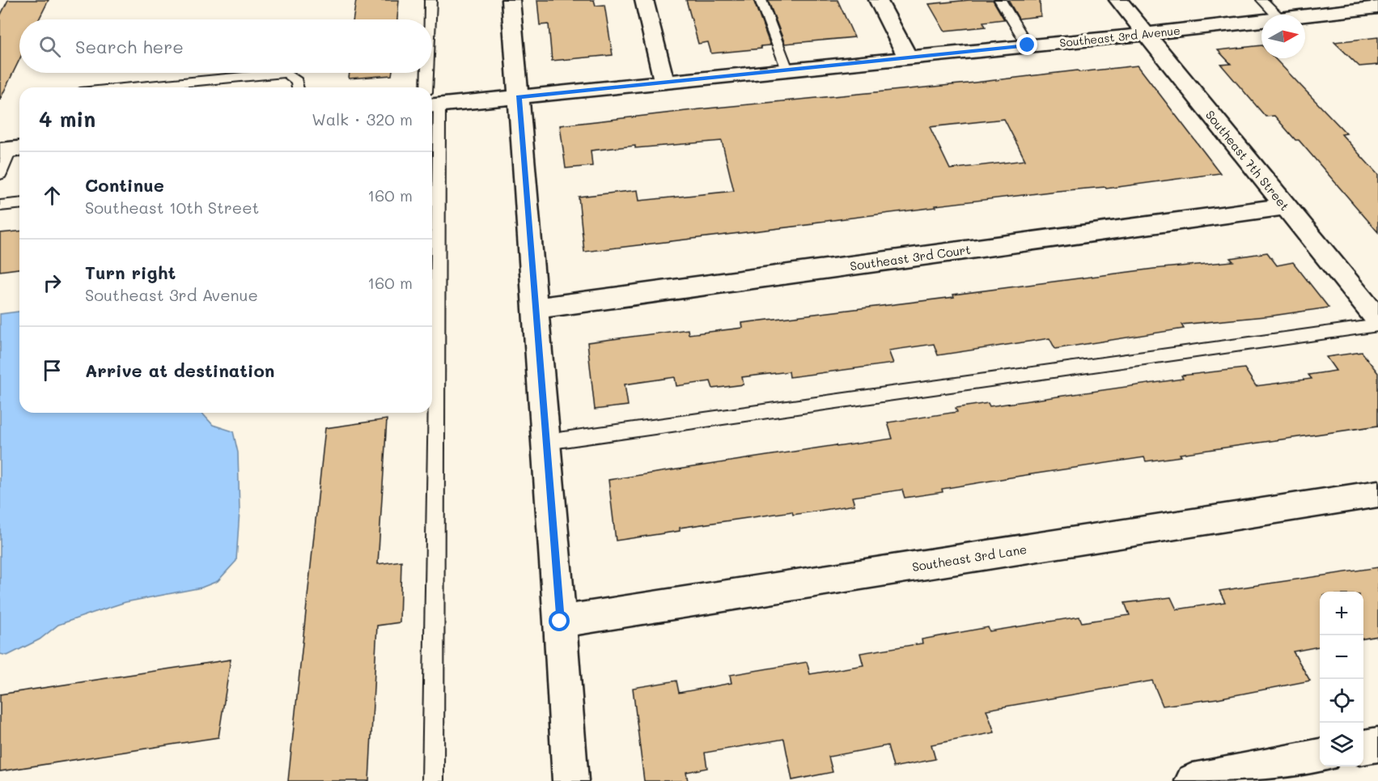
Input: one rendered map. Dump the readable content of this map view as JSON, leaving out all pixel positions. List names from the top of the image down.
{
  "streets": {
    "street": [
      "Southeast 3rd Avenue",
      "Southeast 7th Street",
      "Southeast 3rd Court",
      "Southeast 3rd Lane"
    ]
  },
  "crossings": [
    ["Southeast 3rd Avenue", "Southeast 7th Street"],
    ["Southeast 7th Street", "Southeast 3rd Court"]
  ],
  "north": "right",
  "page": {
    "search": "Search here",
    "heading": ["4 min", "Walk · 320 m"],
    "list": [
      ["Continue", "Southeast 10th Street", "160 m"],
      ["Turn right", "Southeast 3rd Avenue", "160 m"],
      "Arrive at destination"
    ],
    "map_buttons": ["+", "−"]
  }
}
